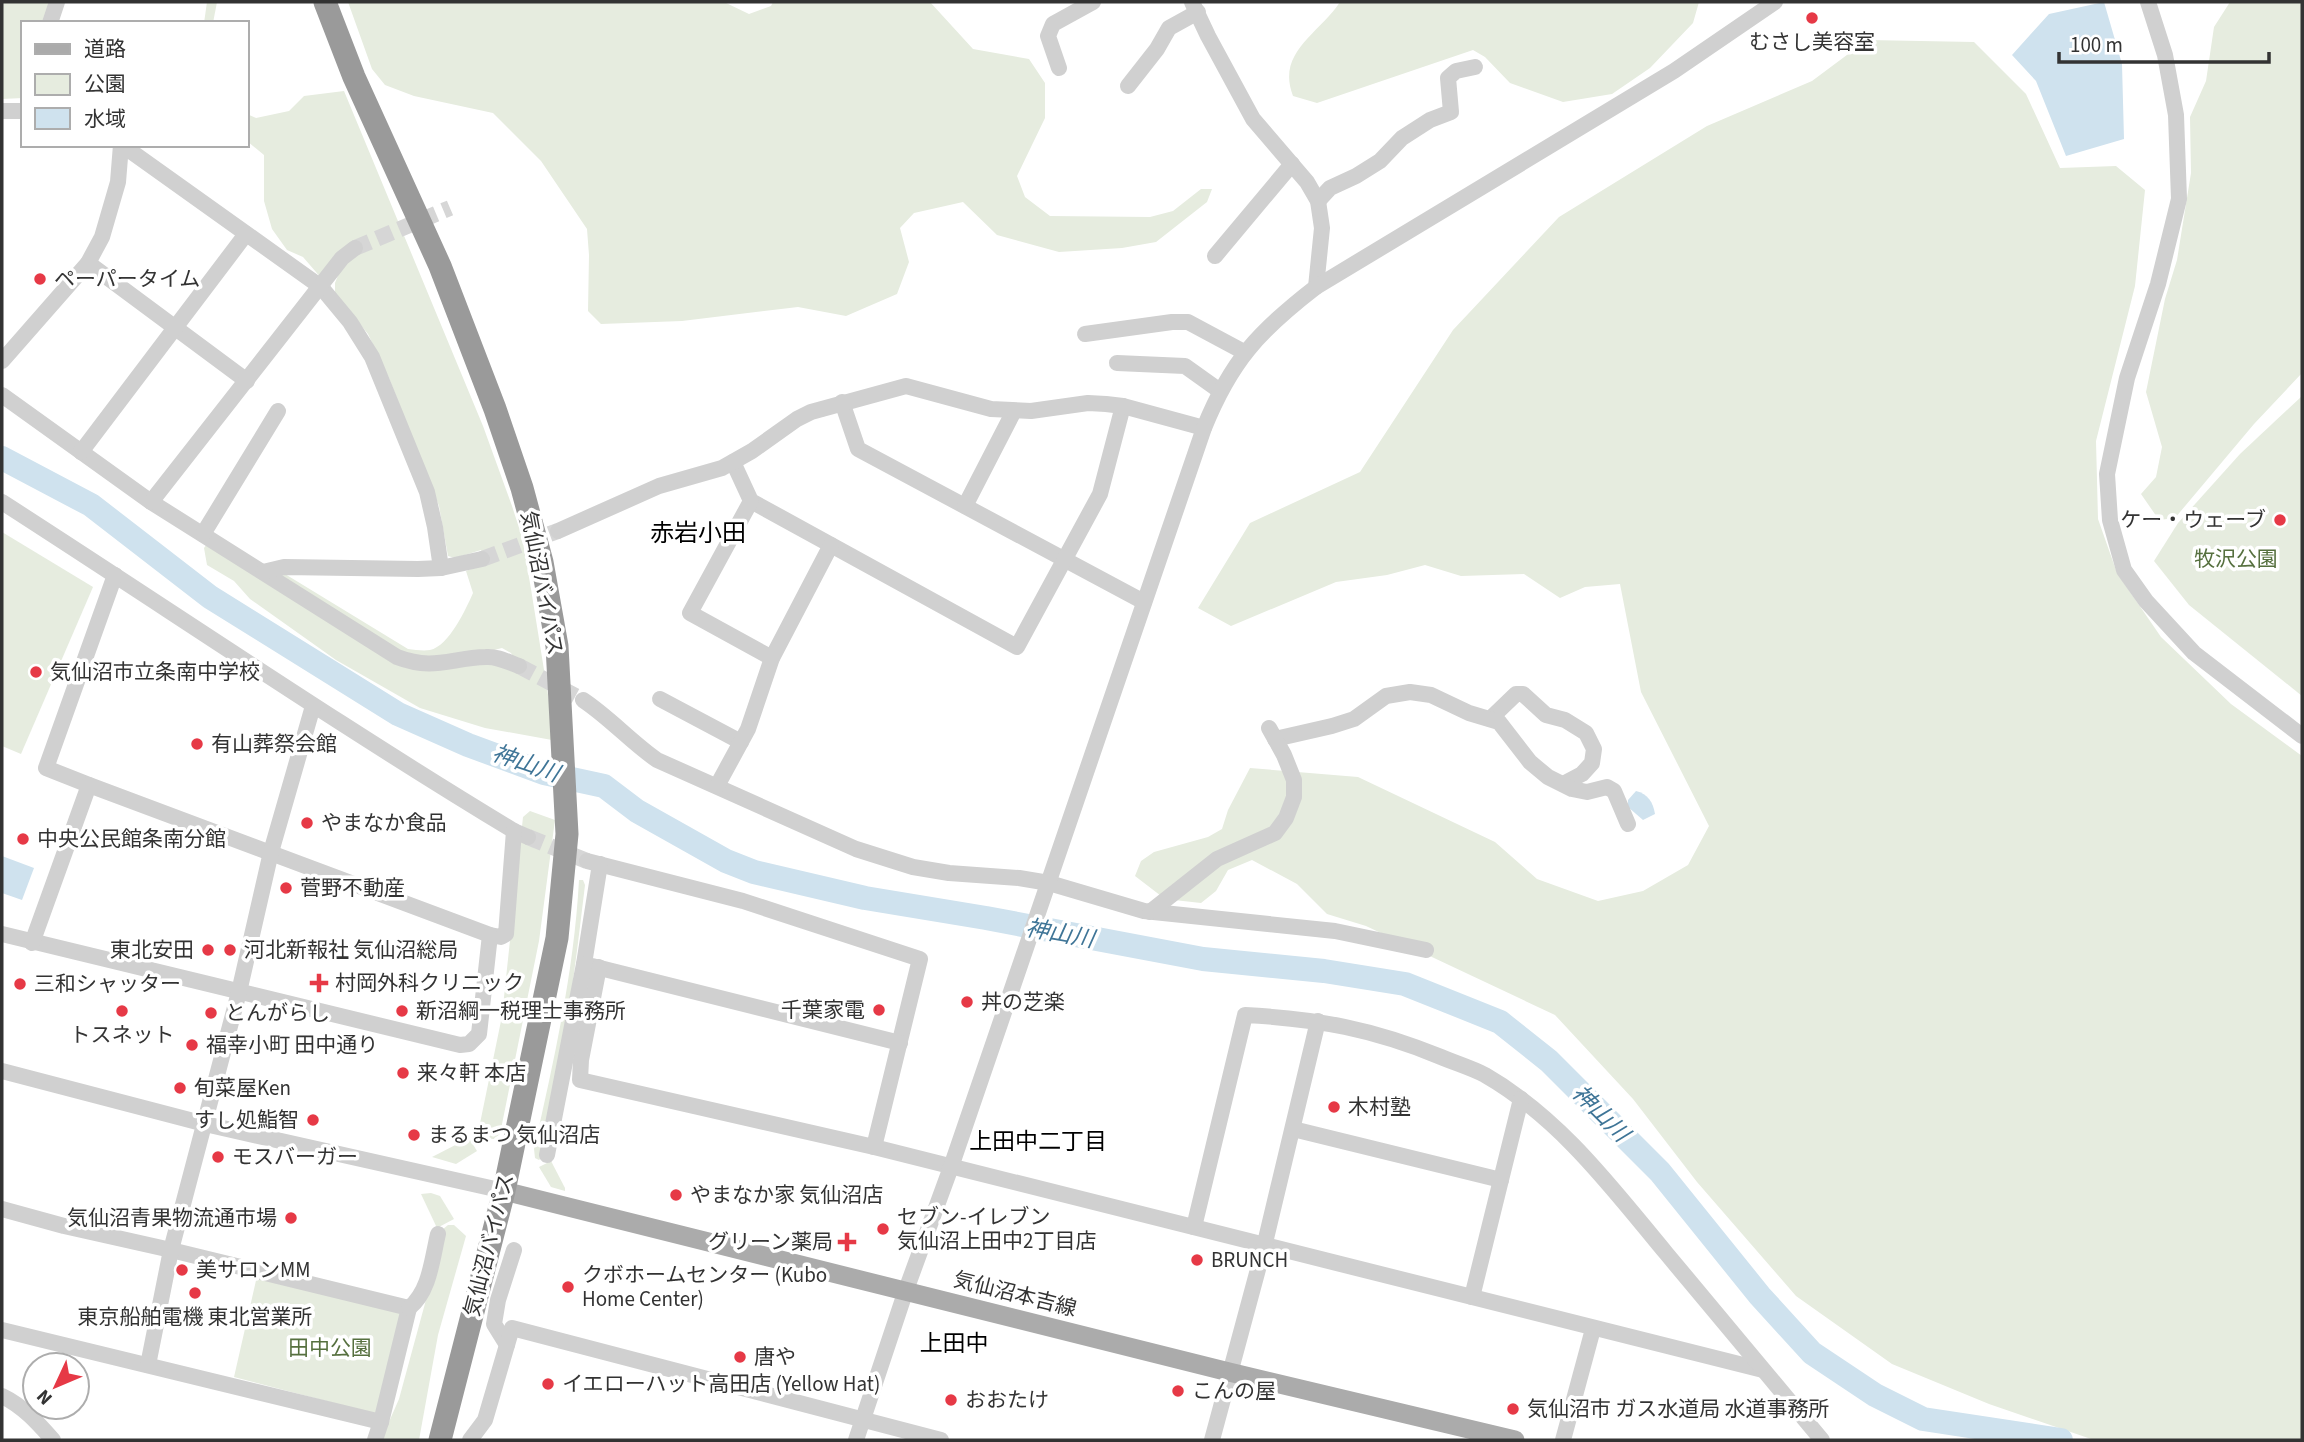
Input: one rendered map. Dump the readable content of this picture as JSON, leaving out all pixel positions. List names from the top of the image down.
{
  "streets": {
    "highway": ["気仙沼バイパス"],
    "main road": ["気仙沼本吉線"]
  },
  "crossings": [
    ["気仙沼バイパス", "気仙沼本吉線"]
  ],
  "districts": ["赤岩小田", "上田中二丁目", "上田中"],
  "water": ["神山川"],
  "parks": ["牧沢公園", "田中公園"],
  "places": {
    "other": [
      "むさし美容室",
      "ペーパータイム",
      "ケー・ウェーブ",
      "気仙沼市立条南中学校",
      "有山葬祭会館",
      "やまなか食品",
      "中央公民館条南分館",
      "菅野不動産",
      "東北安田",
      "河北新報社 気仙沼総局",
      "三和シャッター",
      "丼の芝楽",
      "千葉家電",
      "トスネット",
      "新沼綱一税理士事務所",
      "とんがらし",
      "福幸小町 田中通り",
      "来々軒 本店",
      "旬菜屋Ken",
      "木村塾",
      "すし処鮨智",
      "まるまつ 気仙沼店",
      "モスバーガー",
      "やまなか家 気仙沼店",
      "気仙沼青果物流通市場",
      "セブン-イレブン 気仙沼上田中2丁目店",
      "BRUNCH",
      "美サロンMM",
      "クボホームセンター (Kubo Home Center)",
      "東京船舶電機 東北営業所",
      "唐や",
      "イエローハット高田店 (Yellow Hat)",
      "こんの屋",
      "おおたけ",
      "気仙沼市 ガス水道局 水道事務所"
    ],
    "health": ["村岡外科クリニック", "グリーン薬局"]
  },
  "legend": ["道路", "公園", "水域"],
  "scale_bar": "100 m",
  "north": "bottom left"
}
